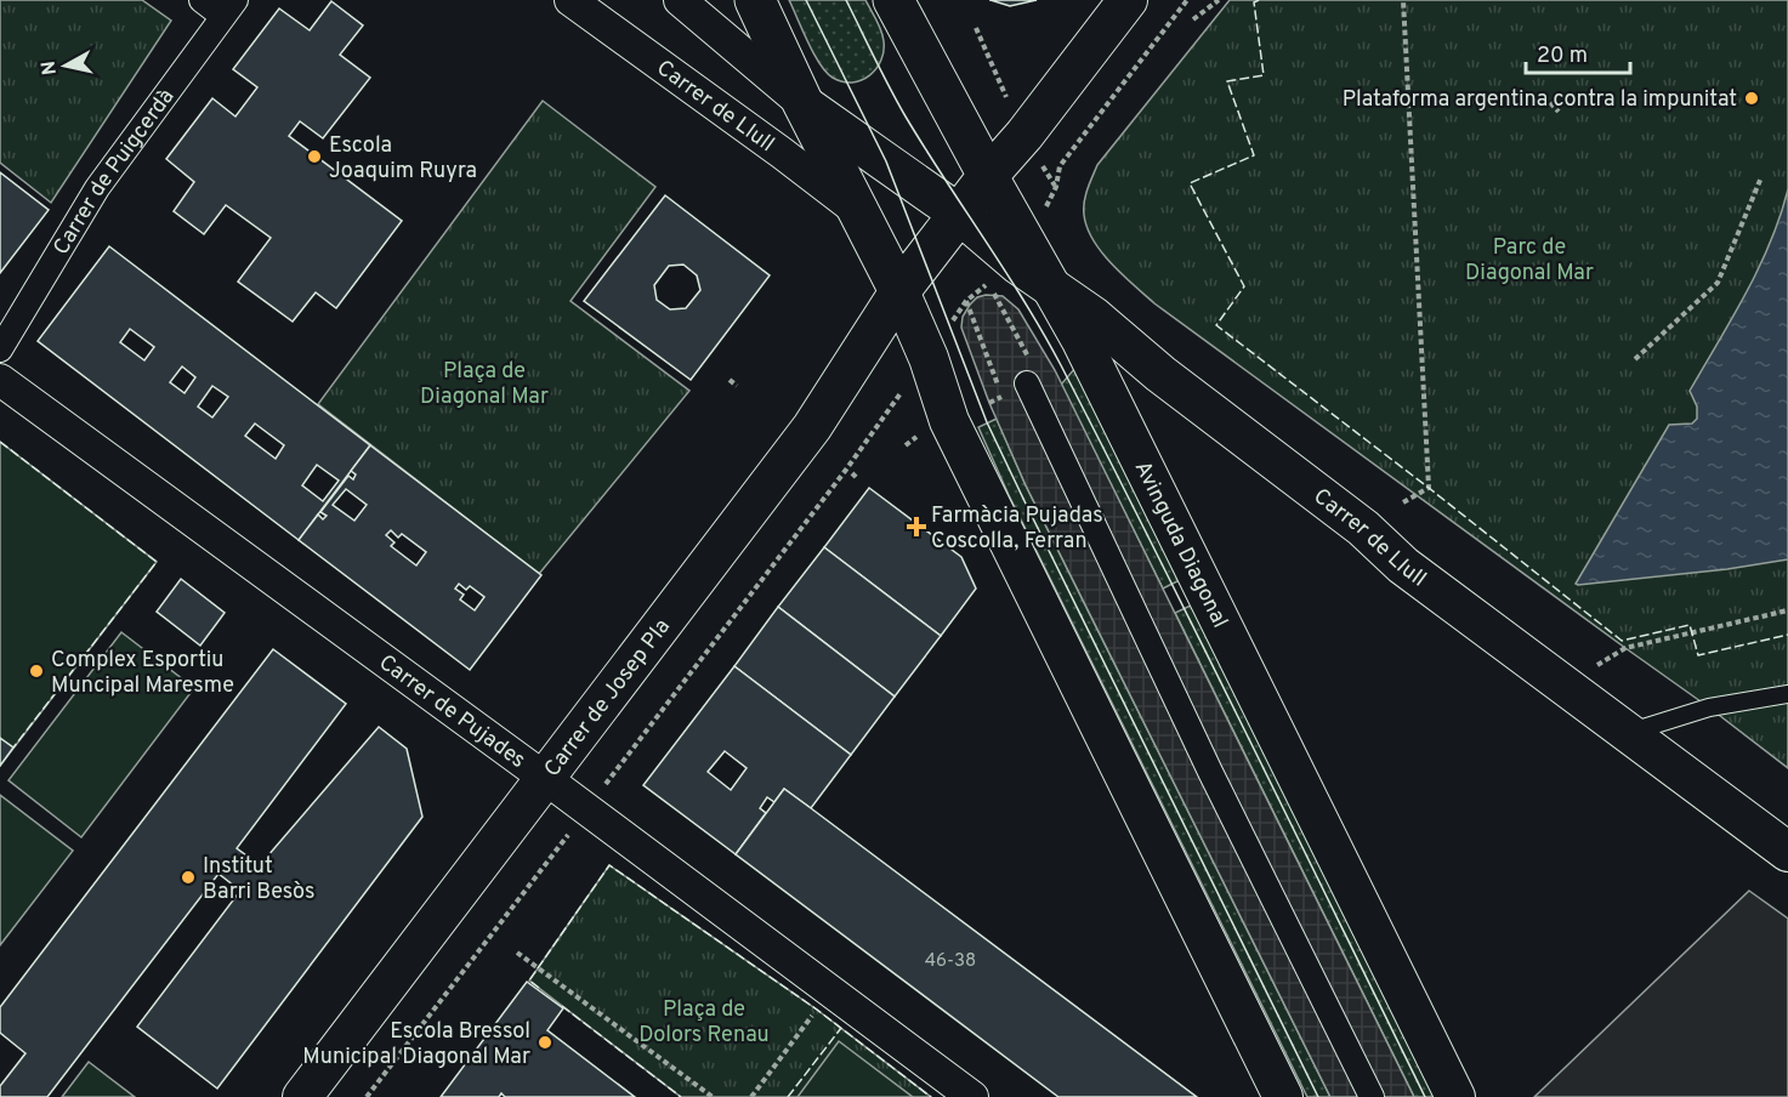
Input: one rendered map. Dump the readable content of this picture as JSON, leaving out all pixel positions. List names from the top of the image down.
{
  "streets": {
    "main road": ["Avinguda Diagonal"],
    "street": [
      "Carrer de Llull",
      "Carrer de Puigcerdà",
      "Carrer de Josep Pla",
      "Carrer de Pujades"
    ]
  },
  "crossings": [
    ["Carrer de Llull", "Avinguda Diagonal"],
    ["Carrer de Josep Pla", "Carrer de Pujades"]
  ],
  "parks": ["Parc de Diagonal Mar", "Plaça de Diagonal Mar", "Plaça de Dolors Renau"],
  "places": {
    "other": [
      "Plataforma argentina contra la impunitat",
      "Escola Joaquim Ruyra",
      "Complex Esportiu Muncipal Maresme",
      "Institut Barri Besòs",
      "Escola Bressol Municipal Diagonal Mar"
    ],
    "health": ["Farmàcia Pujadas Coscolla, Ferran"]
  },
  "house_numbers": ["46-38"],
  "scale_bar": "20 m",
  "north": "left"
}
